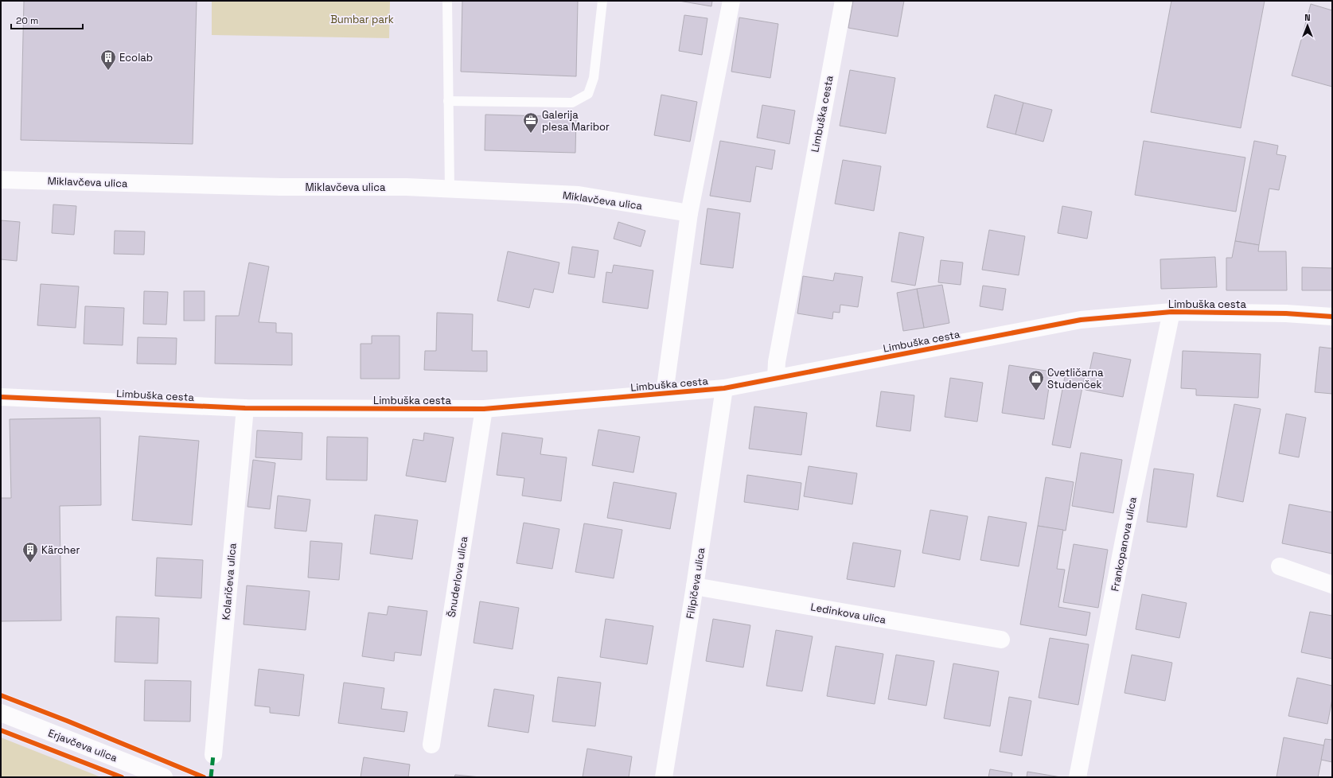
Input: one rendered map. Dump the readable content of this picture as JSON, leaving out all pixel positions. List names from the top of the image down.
{
  "streets": {
    "street": [
      "Limbuška cesta",
      "Miklavčeva ulica",
      "Frankopanova ulica",
      "Šnuderlova ulica",
      "Kolaričeva ulica",
      "Filipičeva ulica",
      "Ledinkova ulica",
      "Erjavčeva ulica"
    ]
  },
  "crossings": [
    ["Limbuška cesta", "Frankopanova ulica"],
    ["Limbuška cesta", "Šnuderlova ulica"],
    ["Limbuška cesta", "Kolaričeva ulica"],
    ["Limbuška cesta", "Filipičeva ulica"],
    ["Filipičeva ulica", "Ledinkova ulica"]
  ],
  "parks": ["Bumbar park"],
  "places": {
    "building": ["Ecolab", "Kärcher"],
    "office": ["Galerija plesa Maribor"],
    "shop": ["Cvetličarna Studenček"]
  },
  "scale_bar": "20 m",
  "north": "top"
}
